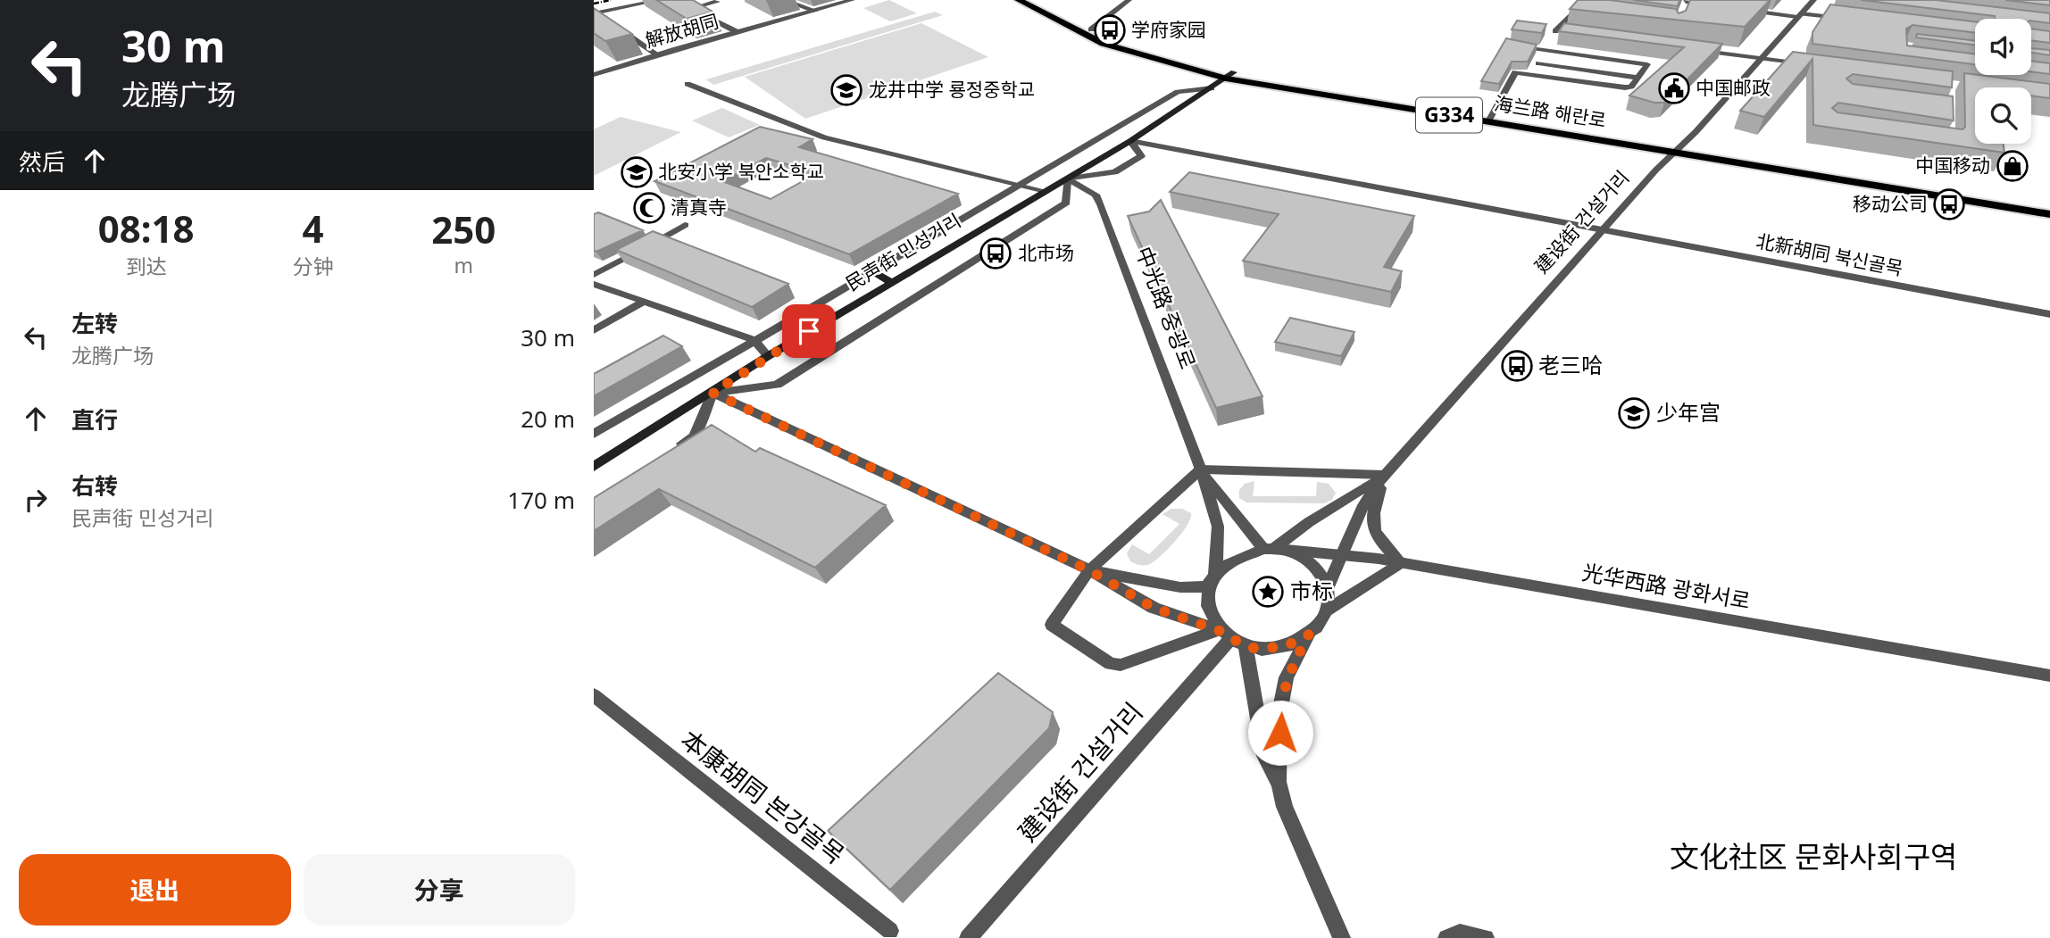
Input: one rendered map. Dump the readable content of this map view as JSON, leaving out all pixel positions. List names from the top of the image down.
{
  "streets": {
    "highway": ["海兰路 해란로", "G334"],
    "main road": ["民声街 민성거리"],
    "street": [
      "解放胡同",
      "建设街 건설거리",
      "北新胡同 북신골목",
      "中光路 중광로",
      "光华西路 광화서로",
      "本康胡同 본강골목"
    ]
  },
  "crossings": [
    ["海兰路 해란로", "建设街 건설거리"],
    ["海兰路 해란로", "民声街 민성거리"],
    ["建设街 건설거리", "北新胡同 북신골목"],
    ["建设街 건설거리", "中光路 중광로"],
    ["建设街 건설거리", "光华西路 광화서로"],
    ["民声街 민성거리", "北新胡同 북신골목"],
    ["民声街 민성거리", "中光路 중광로"],
    ["中光路 중광로", "光华西路 광화서로"]
  ],
  "districts": ["文化社区 문화사회구역"],
  "places": {
    "bus stop": [
      "学府家园",
      "移动公司",
      "北市场",
      "老三哈"
    ],
    "public building": ["中国邮政"],
    "school or university": ["龙井中学 룡정중학교", "北安小学 북안소학교", "少年宫"],
    "shop": ["中国移动"],
    "mosque": ["清真寺"],
    "place": ["市标"]
  },
  "page": {
    "turn": ["30 m", "龙腾广场"],
    "then": "然后",
    "eta": [
      "08:18",
      "到达",
      "4",
      "分钟",
      "250",
      "m"
    ],
    "list": [
      {
        "name": "左转",
        "note": "龙腾广场",
        "value": "30 m"
      },
      {
        "name": "直行",
        "value": "20 m"
      },
      {
        "name": "右转",
        "note": "民声街 민성거리",
        "value": "170 m"
      }
    ],
    "buttons": ["退出", "分享"]
  }
}
